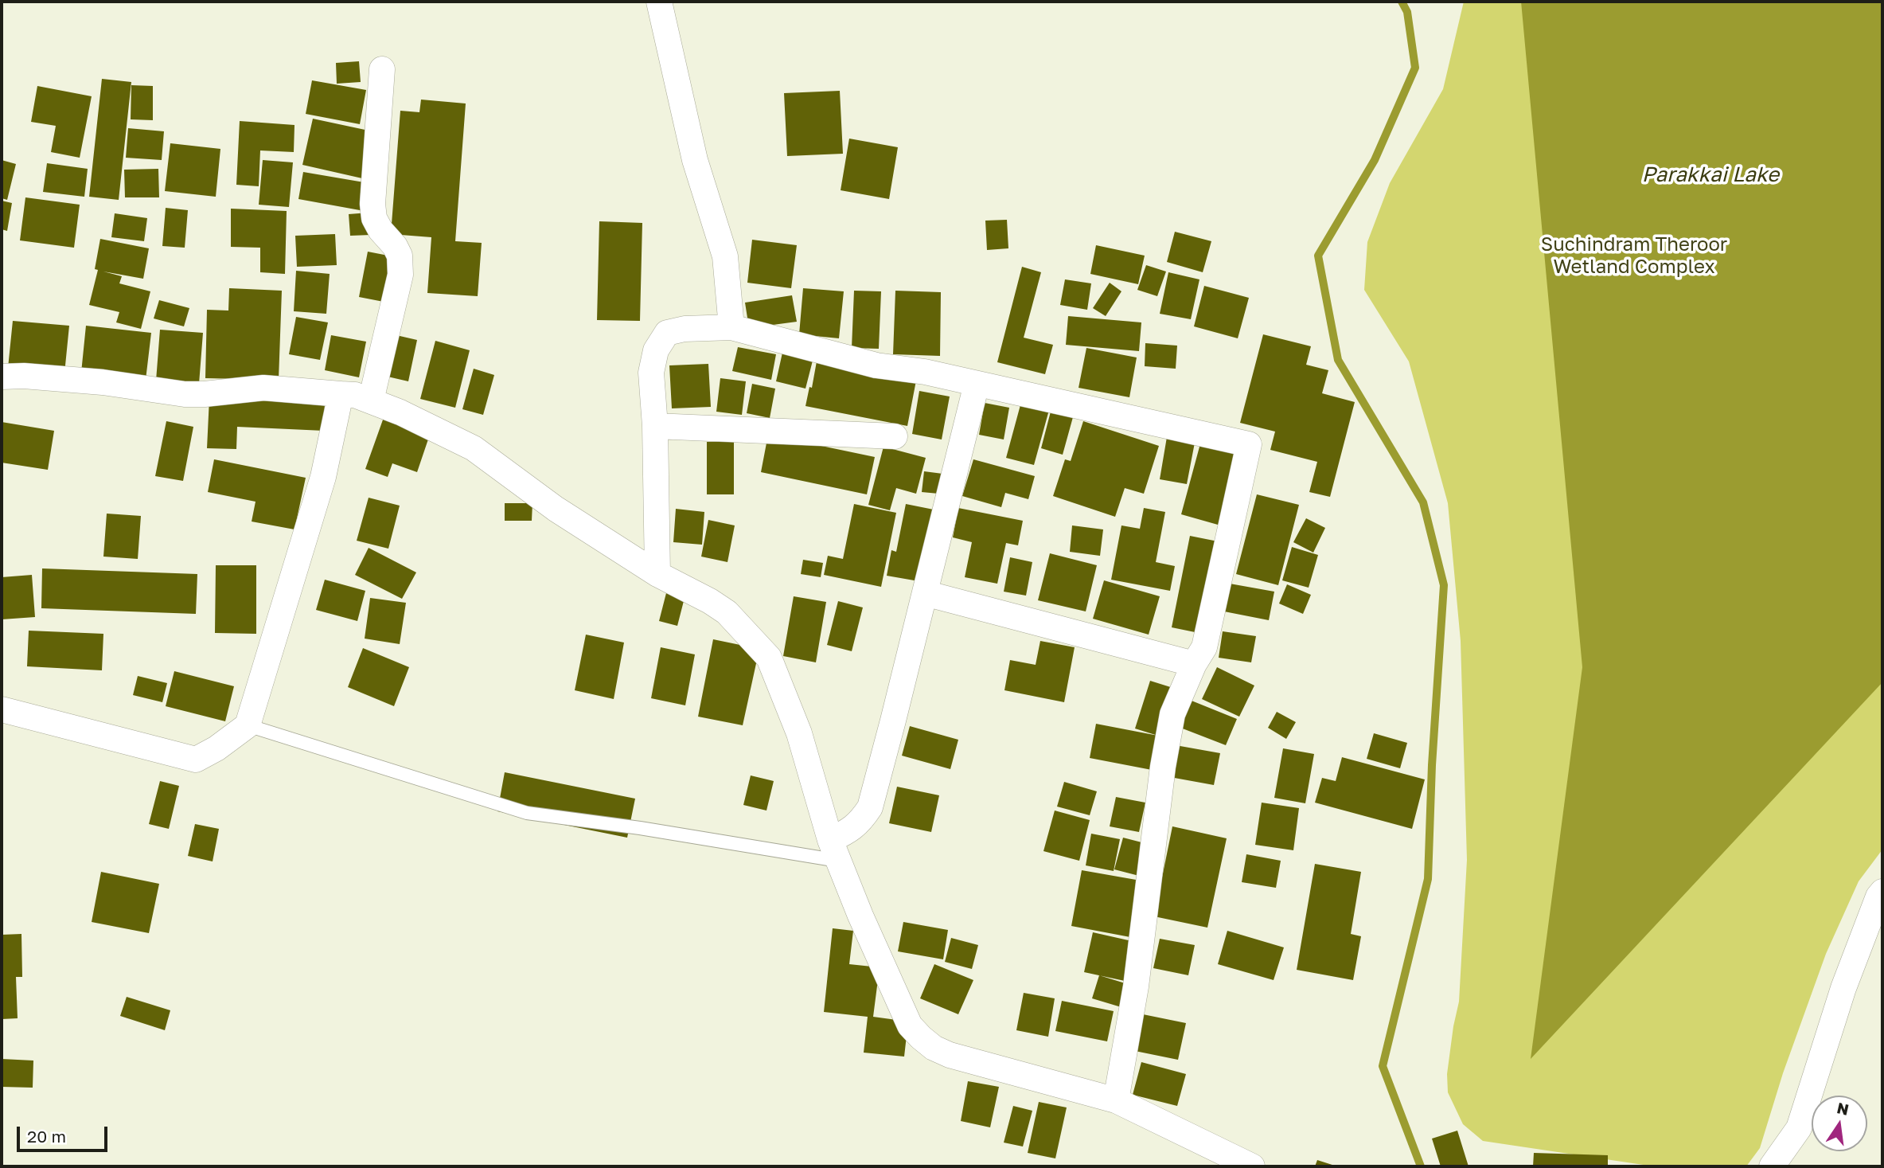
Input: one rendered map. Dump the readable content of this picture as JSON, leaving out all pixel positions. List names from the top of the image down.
{
  "water": ["Parakkai Lake"],
  "parks": ["Suchindram Theroor Wetland Complex"],
  "scale_bar": "20 m",
  "north": "top"
}
